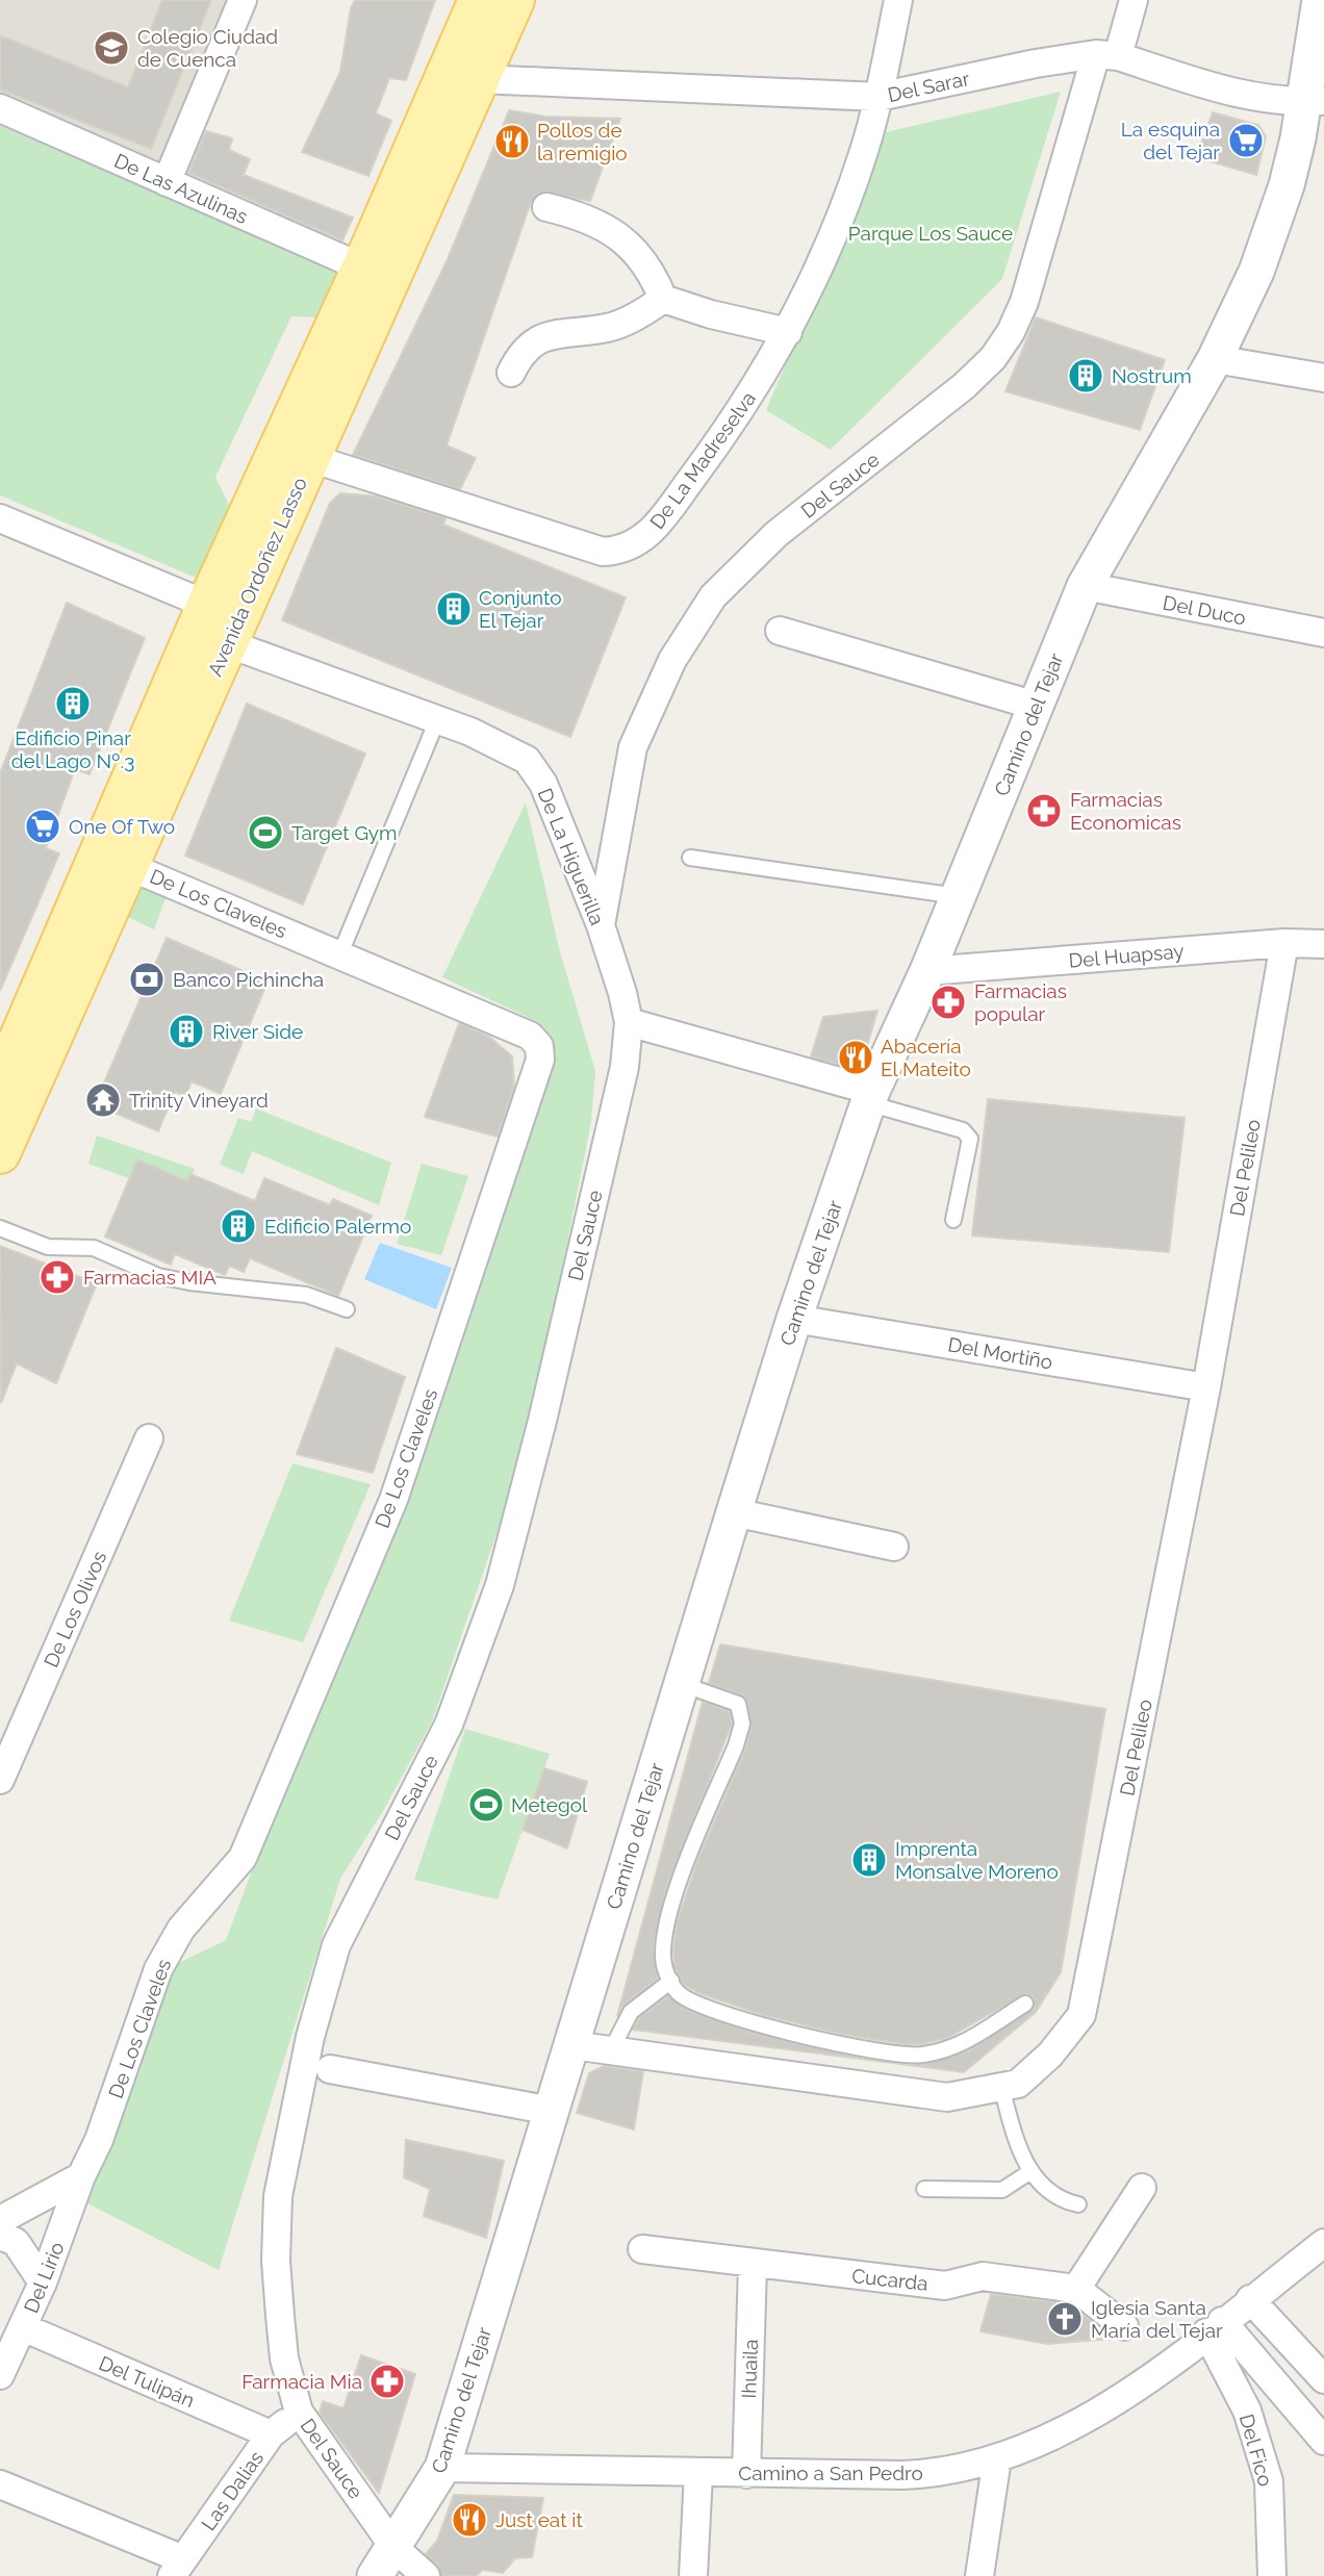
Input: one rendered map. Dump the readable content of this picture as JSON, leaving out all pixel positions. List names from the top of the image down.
{
  "streets": {
    "main road": ["Avenida Ordoñez Lasso"],
    "street": [
      "Del Sarar",
      "De Las Azulinas",
      "De La Madreselva",
      "Del Sauce",
      "Del Duco",
      "Camino del Tejar",
      "De La Higuerilla",
      "De Los Claveles",
      "Del Huapsay",
      "Del Pelileo",
      "Del Mortiño",
      "De Los Olivos",
      "Del Lirio",
      "Cucarda",
      "Ihuaila",
      "Del Tulipán",
      "Del Fico",
      "Camino a San Pedro",
      "Las Dalias"
    ]
  },
  "crossings": [
    ["Del Sarar", "De La Madreselva"],
    ["Del Sarar", "Del Sauce"],
    ["Del Sarar", "Avenida Ordoñez Lasso"],
    ["Del Sarar", "Camino del Tejar"],
    ["De Las Azulinas", "Avenida Ordoñez Lasso"],
    ["De La Madreselva", "Avenida Ordoñez Lasso"],
    ["Del Sauce", "Camino del Tejar"],
    ["Del Sauce", "De La Higuerilla"],
    ["Del Sauce", "Las Dalias"],
    ["Avenida Ordoñez Lasso", "De La Higuerilla"],
    ["Avenida Ordoñez Lasso", "De Los Claveles"],
    ["Del Duco", "Camino del Tejar"],
    ["Camino del Tejar", "Del Huapsay"],
    ["Camino del Tejar", "Del Pelileo"],
    ["Camino del Tejar", "Del Mortiño"],
    ["Camino del Tejar", "Camino a San Pedro"],
    ["De Los Claveles", "Del Lirio"],
    ["Del Huapsay", "Del Pelileo"],
    ["Del Pelileo", "Del Mortiño"],
    ["Del Lirio", "Del Tulipán"],
    ["Cucarda", "Ihuaila"],
    ["Ihuaila", "Camino a San Pedro"],
    ["Del Tulipán", "Las Dalias"],
    ["Del Fico", "Camino a San Pedro"]
  ],
  "parks": ["Parque Los Sauce"],
  "places": {
    "school or university": ["Colegio Ciudad de Cuenca"],
    "supermarket": ["La esquina del Tejar", "One Of Two"],
    "restaurant": ["Pollos de la remigio", "Abacería El Mateito", "Just eat it"],
    "building": [
      "Nostrum",
      "Conjunto El Tejar",
      "Edificio Pinar del Lago Nº.3",
      "River Side",
      "Edificio Palermo",
      "Imprenta Monsalve Moreno"
    ],
    "pharmacy": [
      "Farmacias Economicas",
      "Farmacias popular",
      "Farmacias MIA",
      "Farmacia Mia"
    ],
    "sports": ["Target Gym", "Metegol"],
    "bank": ["Banco Pichincha"],
    "temple": ["Trinity Vineyard"],
    "church": ["Iglesia Santa María del Tejar"]
  }
}
